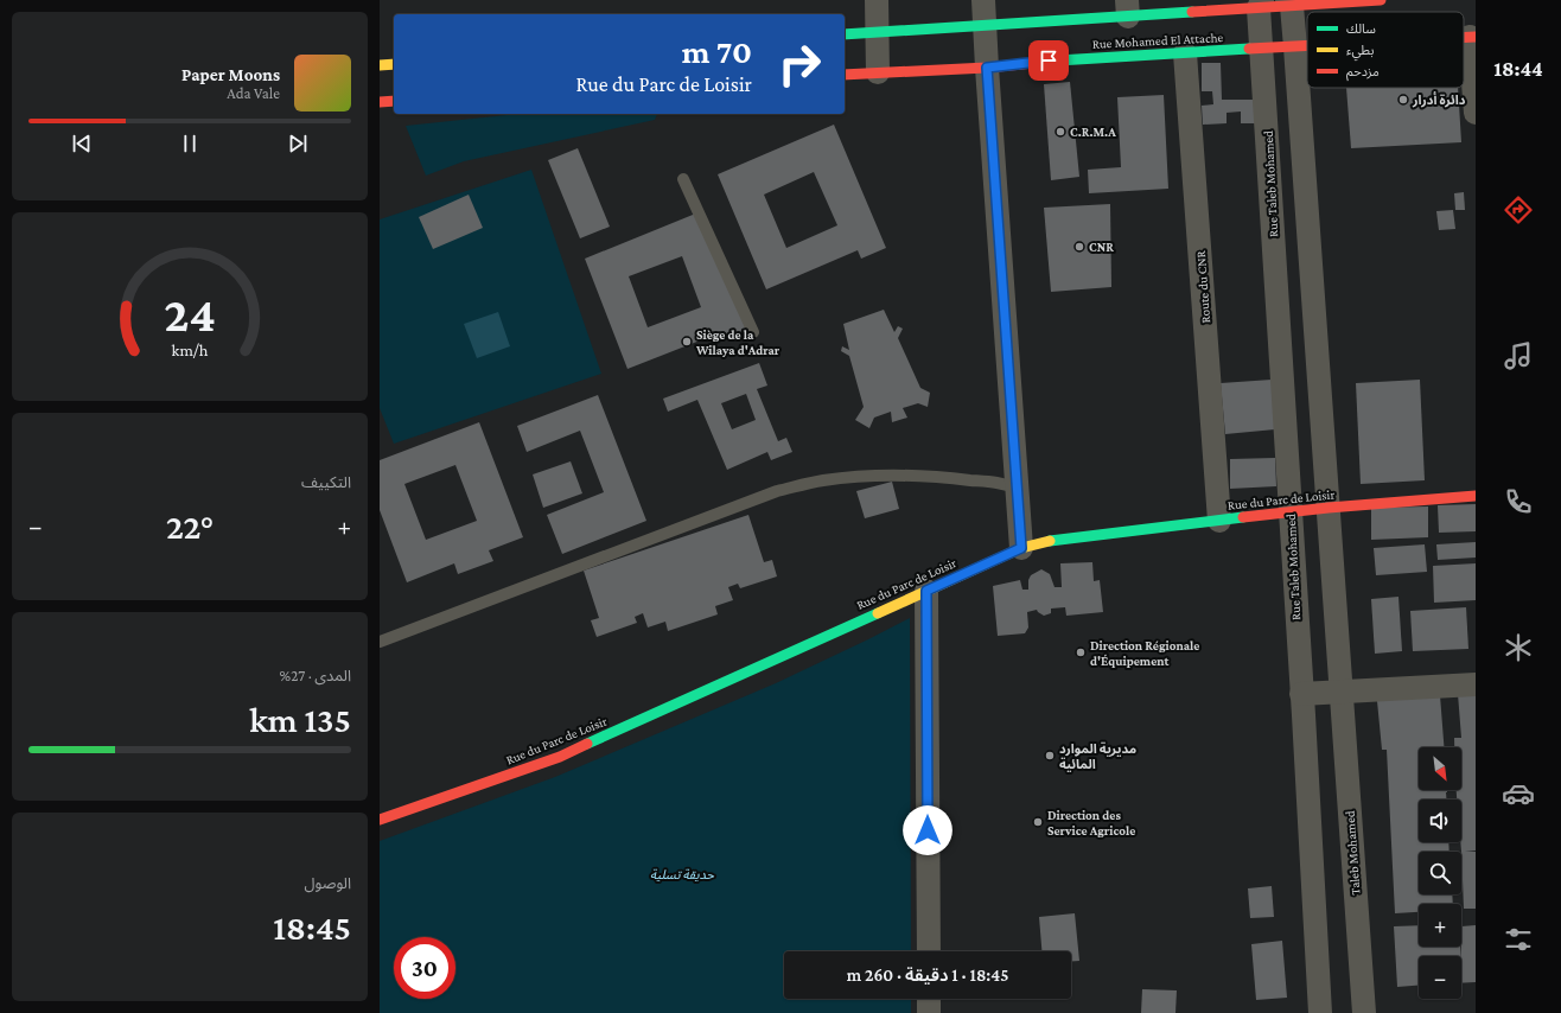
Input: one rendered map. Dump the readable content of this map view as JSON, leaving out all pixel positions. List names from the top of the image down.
{
  "streets": {
    "street": [
      "Rue Mohamed El Attache",
      "Rue Taleb Mohamed",
      "Route du CNR",
      "Rue du Parc de Loisir",
      "Taleb Mohamed"
    ]
  },
  "crossings": [
    ["Rue Mohamed El Attache", "Rue Taleb Mohamed"],
    ["Rue Mohamed El Attache", "Route du CNR"],
    ["Rue Taleb Mohamed", "Rue du Parc de Loisir"],
    ["Route du CNR", "Rue du Parc de Loisir"]
  ],
  "parks": ["حديقة تسلية"],
  "places": [
    "دائرة أدرار",
    "C.R.M.A",
    "CNR",
    "Siège de la Wilaya d'Adrar",
    "Direction Régionale d'Équipement",
    "مديرية الموارد المائية",
    "Direction des Service Agricole"
  ],
  "legend": ["سالك", "بطيء", "مزدحم"],
  "north": "bottom right",
  "page": {
    "tabs": "18:44",
    "turn": ["70 m", "Rue du Parc de Loisir"],
    "song": ["Paper Moons", "Ada Vale"],
    "tile": [
      "التكييف",
      ["المدى · 27%", "135 km"],
      ["الوصول", "18:45"]
    ],
    "heat": ["−", "22°", "+"],
    "map_buttons": ["+", "−"],
    "limit": "30",
    "trip": "18:45 · 1 دقيقة · 260 m",
    "gauge": ["24", "km/h"]
  }
}
